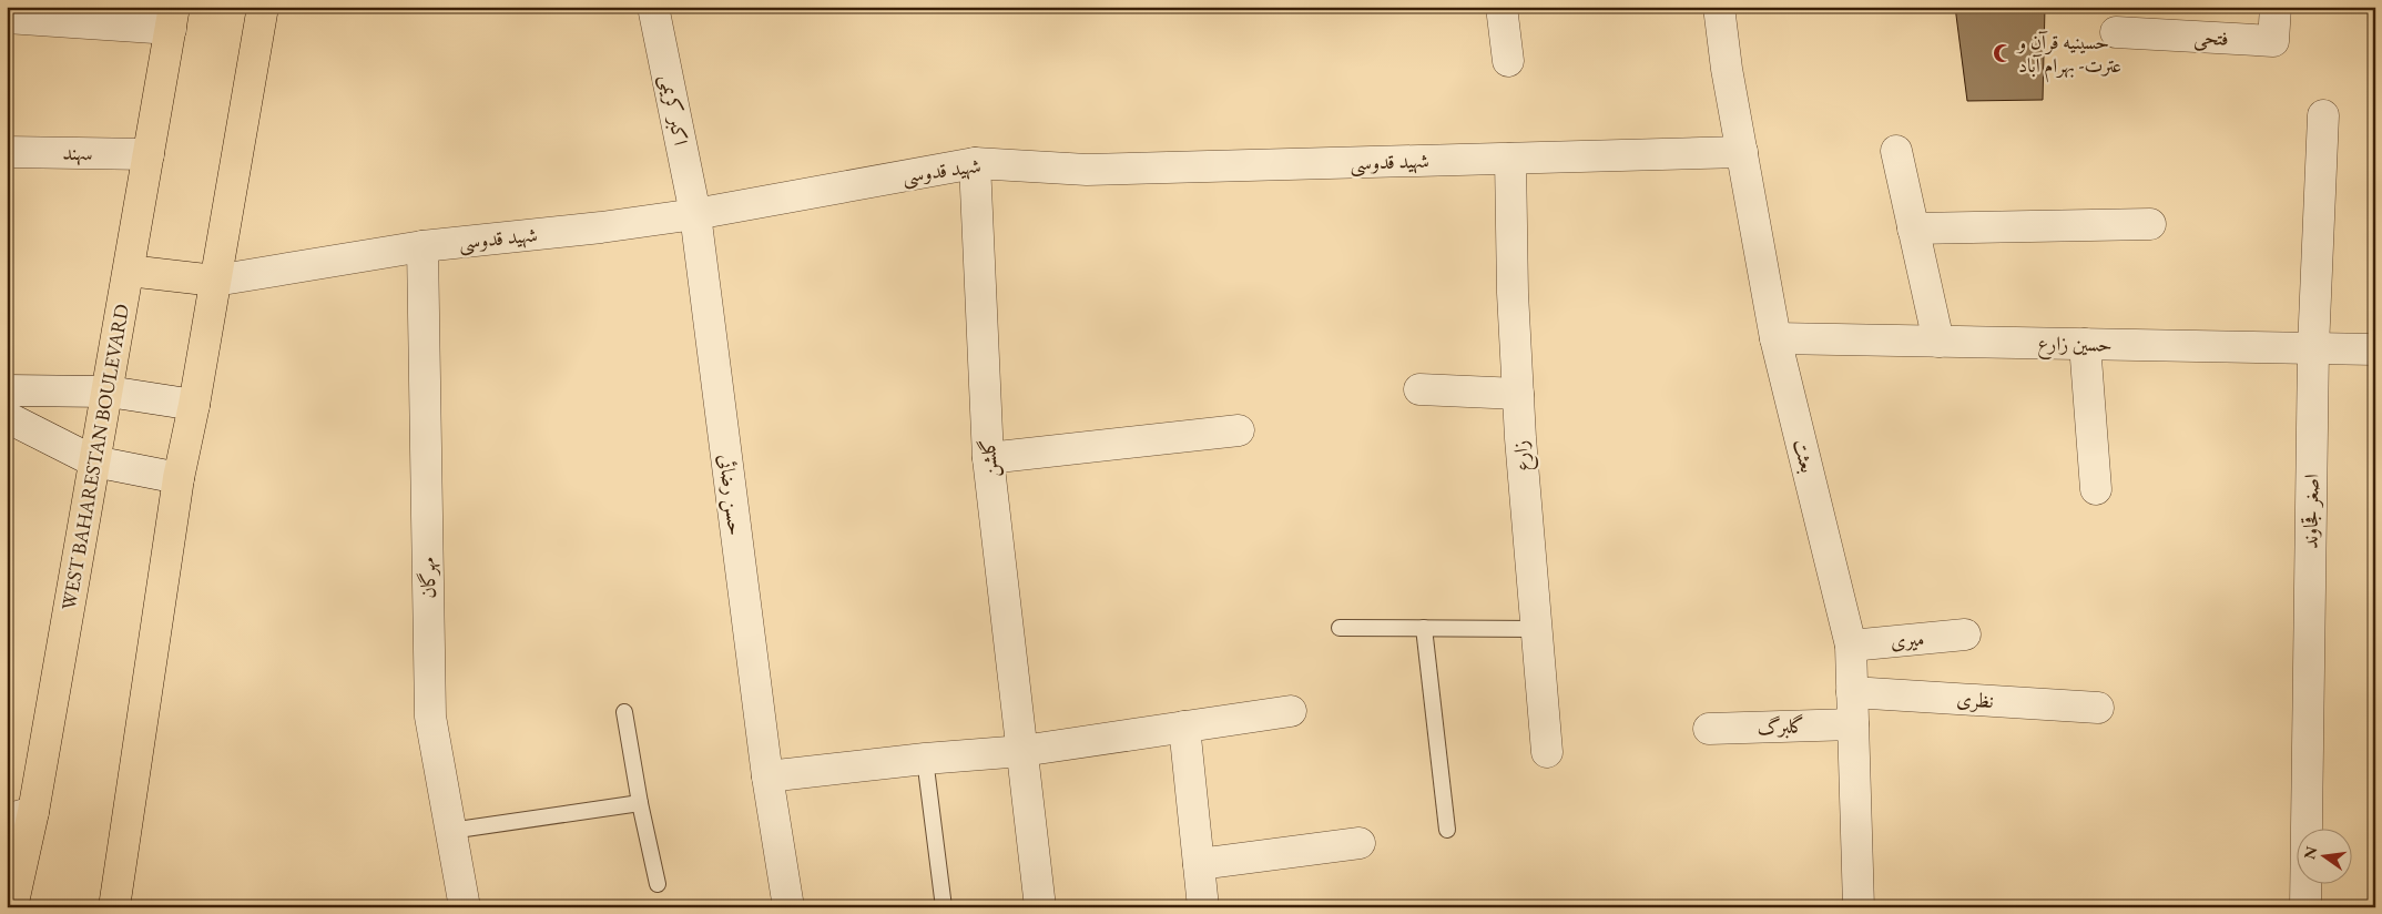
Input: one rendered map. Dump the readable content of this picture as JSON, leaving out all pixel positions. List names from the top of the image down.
{
  "streets": {
    "main road": ["WEST BAHARESTAN BOULEVARD"],
    "street": [
      "فتحی",
      "اکبر کریمی",
      "سهند",
      "شهید قدوسی",
      "حسین زارع",
      "زارع",
      "بعثت",
      "گلشن",
      "حسن رضائی",
      "اصغر قجاوند",
      "مهرگان",
      "میری",
      "نظری",
      "گلبرگ"
    ]
  },
  "crossings": [
    ["اکبر کریمی", "شهید قدوسی"],
    ["اکبر کریمی", "حسن رضائی"],
    ["سهند", "WEST BAHARESTAN BOULEVARD"],
    ["شهید قدوسی", "زارع"],
    ["شهید قدوسی", "بعثت"],
    ["شهید قدوسی", "گلشن"],
    ["شهید قدوسی", "حسن رضائی"],
    ["شهید قدوسی", "مهرگان"],
    ["حسین زارع", "بعثت"],
    ["حسین زارع", "اصغر قجاوند"],
    ["بعثت", "میری"],
    ["بعثت", "نظری"],
    ["بعثت", "گلبرگ"]
  ],
  "places": {
    "mosque": ["حسینیه قرآن و عترت- بهرام آباد"]
  },
  "north": "left"
}
